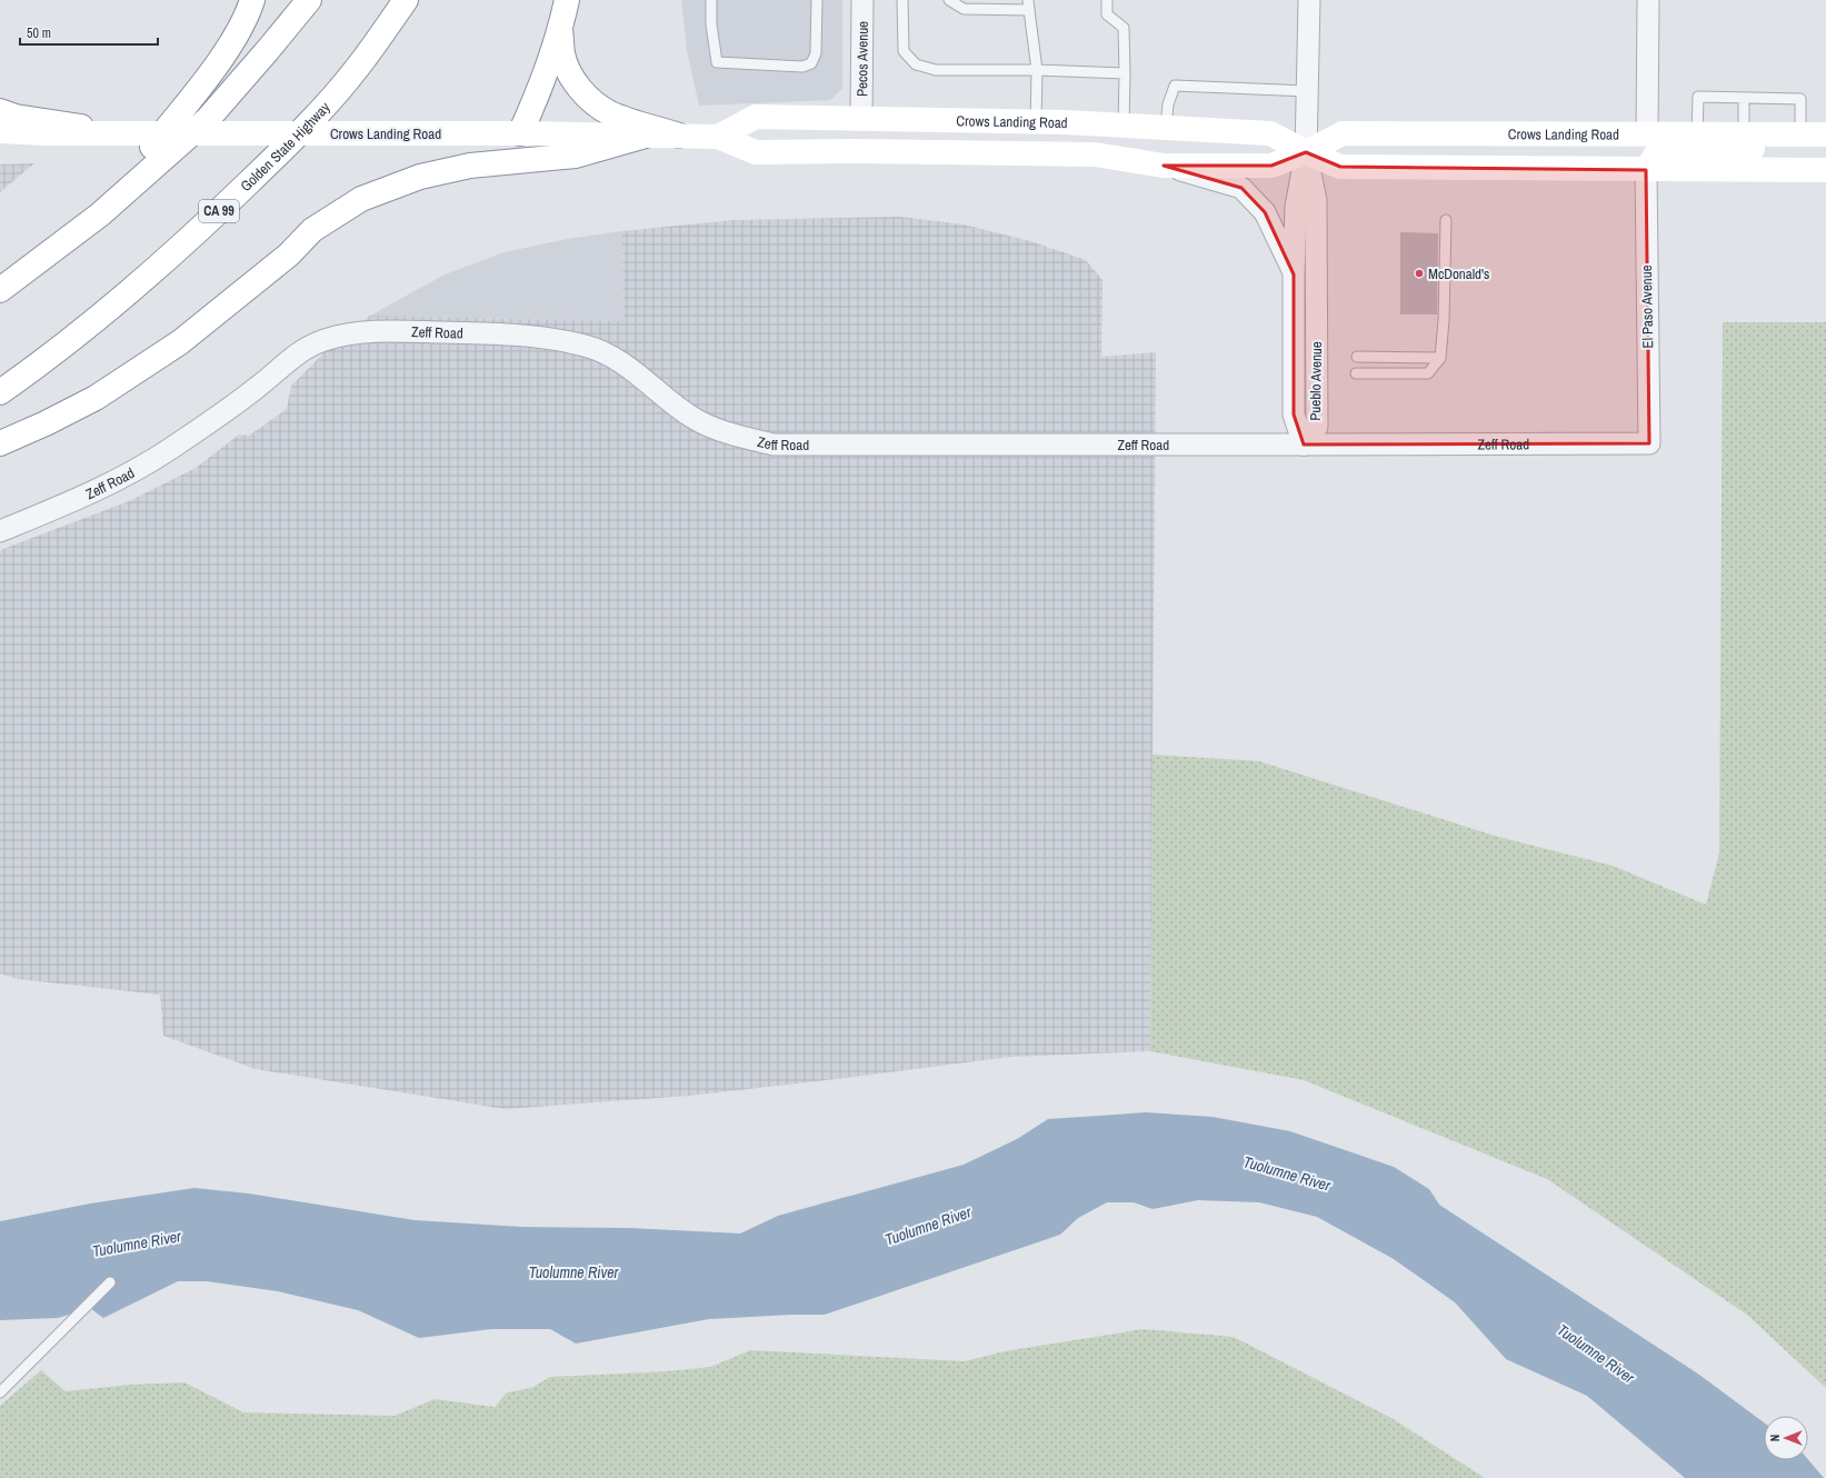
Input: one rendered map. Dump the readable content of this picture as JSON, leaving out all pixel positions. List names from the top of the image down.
{
  "streets": {
    "main road": ["Crows Landing Road", "Golden State Highway", "CA 99"],
    "street": [
      "Pecos Avenue",
      "El Paso Avenue",
      "Zeff Road",
      "Pueblo Avenue"
    ]
  },
  "crossings": [
    ["Pecos Avenue", "Crows Landing Road"],
    ["Crows Landing Road", "El Paso Avenue"],
    ["Crows Landing Road", "Pueblo Avenue"],
    ["El Paso Avenue", "Zeff Road"],
    ["Zeff Road", "Pueblo Avenue"]
  ],
  "water": ["Tuolumne River"],
  "places": ["McDonald's"],
  "scale_bar": "50 m",
  "north": "left"
}
